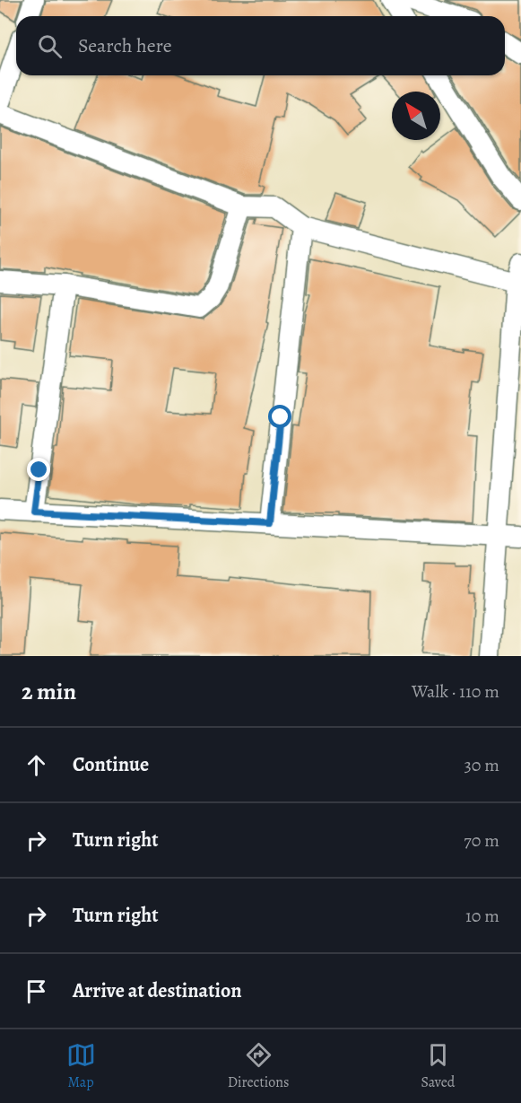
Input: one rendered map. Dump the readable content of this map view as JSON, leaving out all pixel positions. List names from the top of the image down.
{
  "north": "top left",
  "page": {
    "search": "Search here",
    "heading": ["2 min", "Walk · 110 m"],
    "list": [
      ["Continue", "30 m"],
      ["Turn right", "70 m"],
      ["Turn right", "10 m"],
      "Arrive at destination"
    ],
    "nav": ["Map", "Directions", "Saved"]
  }
}
